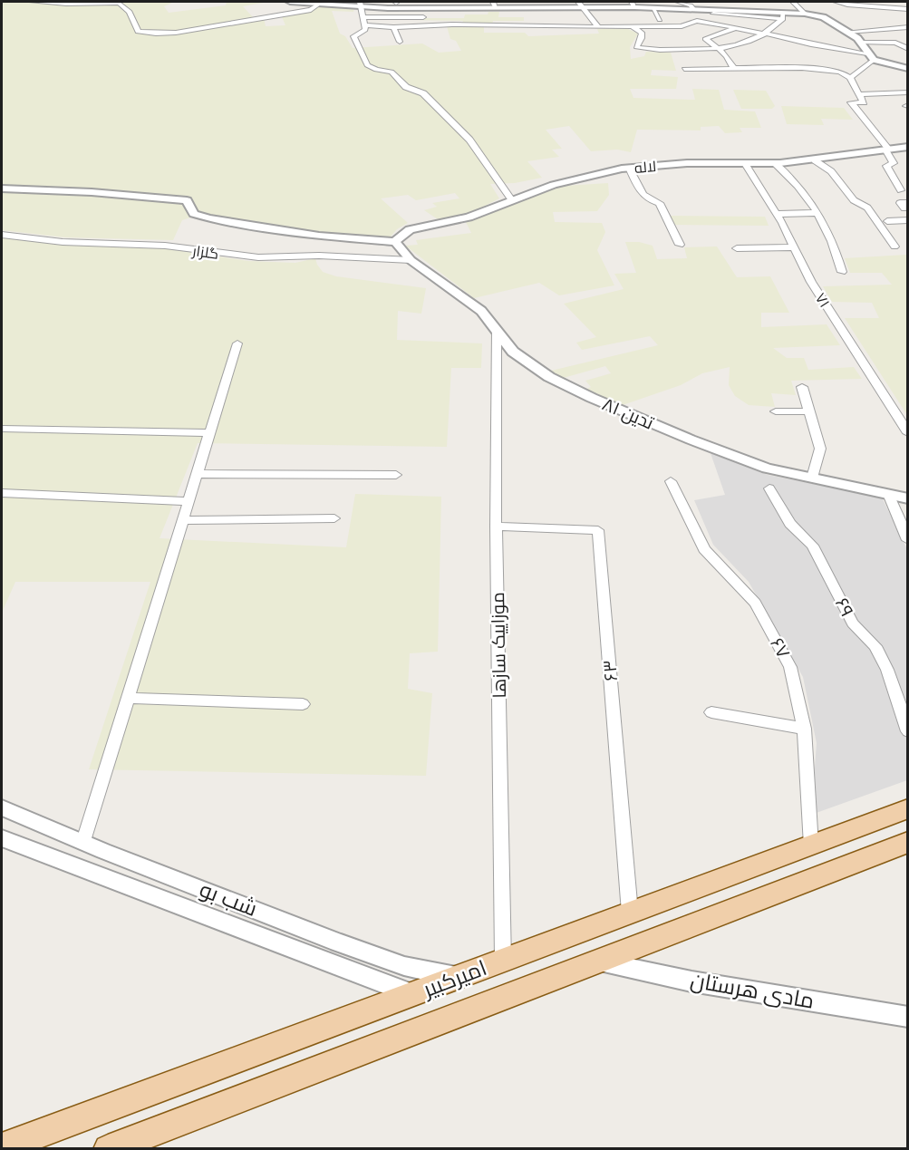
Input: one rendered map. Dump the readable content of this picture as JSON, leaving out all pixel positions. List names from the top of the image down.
{
  "streets": {
    "main road": ["امیرکبیر"],
    "street": [
      "لاله",
      "گلزار",
      "۷۱",
      "تدین ۸۱",
      "۶۹",
      "موزاییک سازها",
      "۶۷",
      "۶۳",
      "شب بو",
      "مادی هرستان"
    ]
  },
  "crossings": [
    ["لاله", "۷۱"],
    ["لاله", "تدین ۸۱"],
    ["گلزار", "تدین ۸۱"],
    ["تدین ۸۱", "موزاییک سازها"],
    ["موزاییک سازها", "۶۳"],
    ["موزاییک سازها", "امیرکبیر"],
    ["۶۷", "امیرکبیر"],
    ["۶۳", "امیرکبیر"],
    ["شب بو", "امیرکبیر"],
    ["امیرکبیر", "مادی هرستان"]
  ]
}
